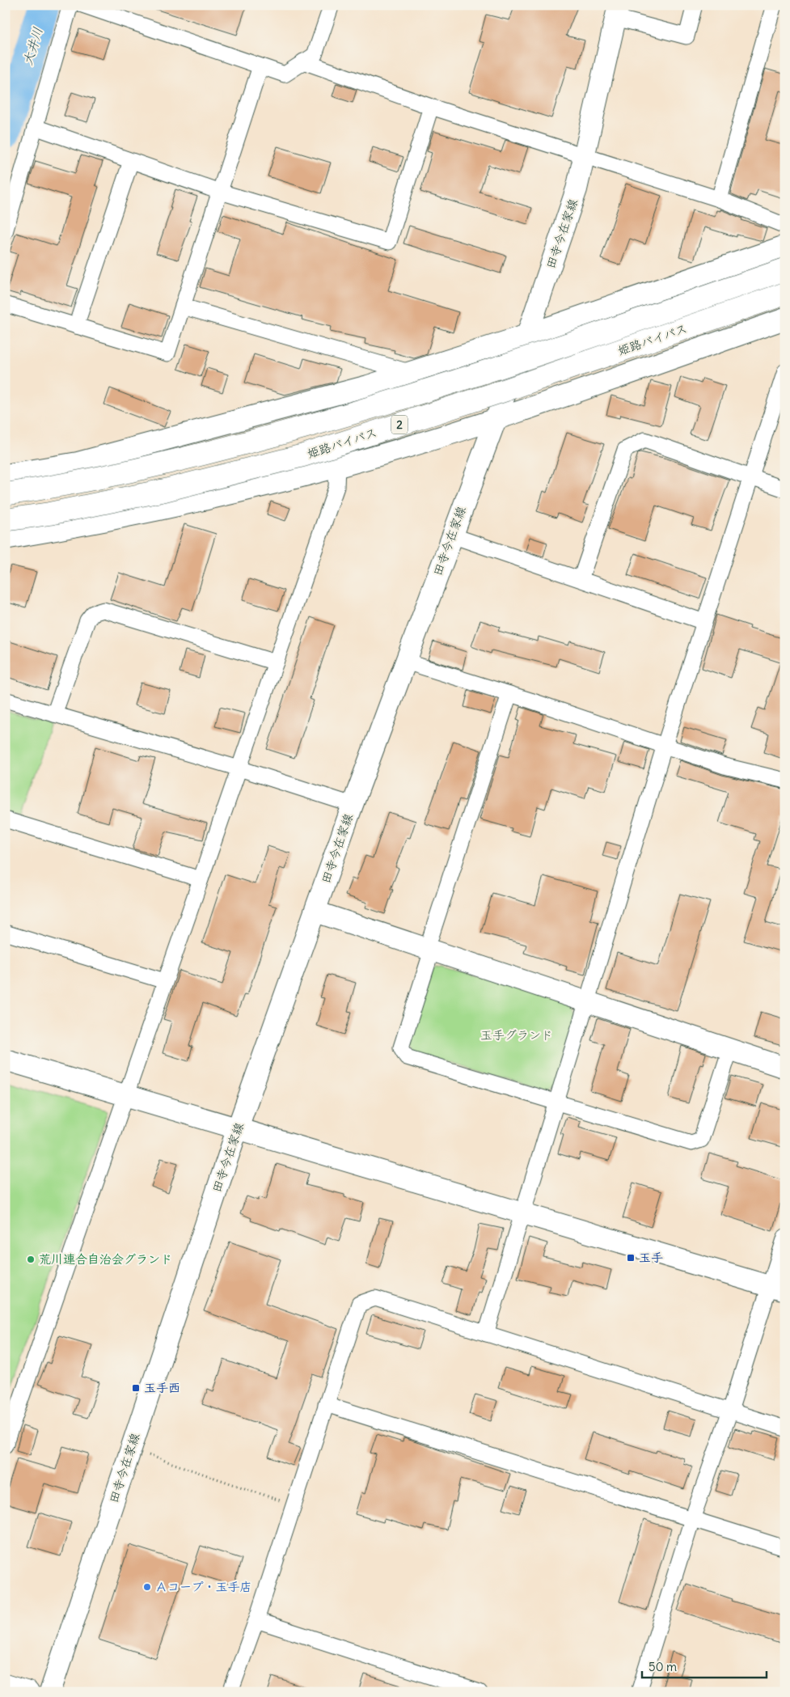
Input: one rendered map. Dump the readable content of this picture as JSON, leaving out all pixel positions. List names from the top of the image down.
{
  "streets": {
    "highway": ["姫路バイパス", "2"],
    "street": ["田寺今在家線"]
  },
  "water": ["大井川"],
  "parks": ["玉手グランド"],
  "places": {
    "transit": ["玉手", "玉手西"],
    "other": ["荒川連合自治会グランド", "Ａコープ・玉手店"]
  },
  "scale_bar": "50 m"
}
